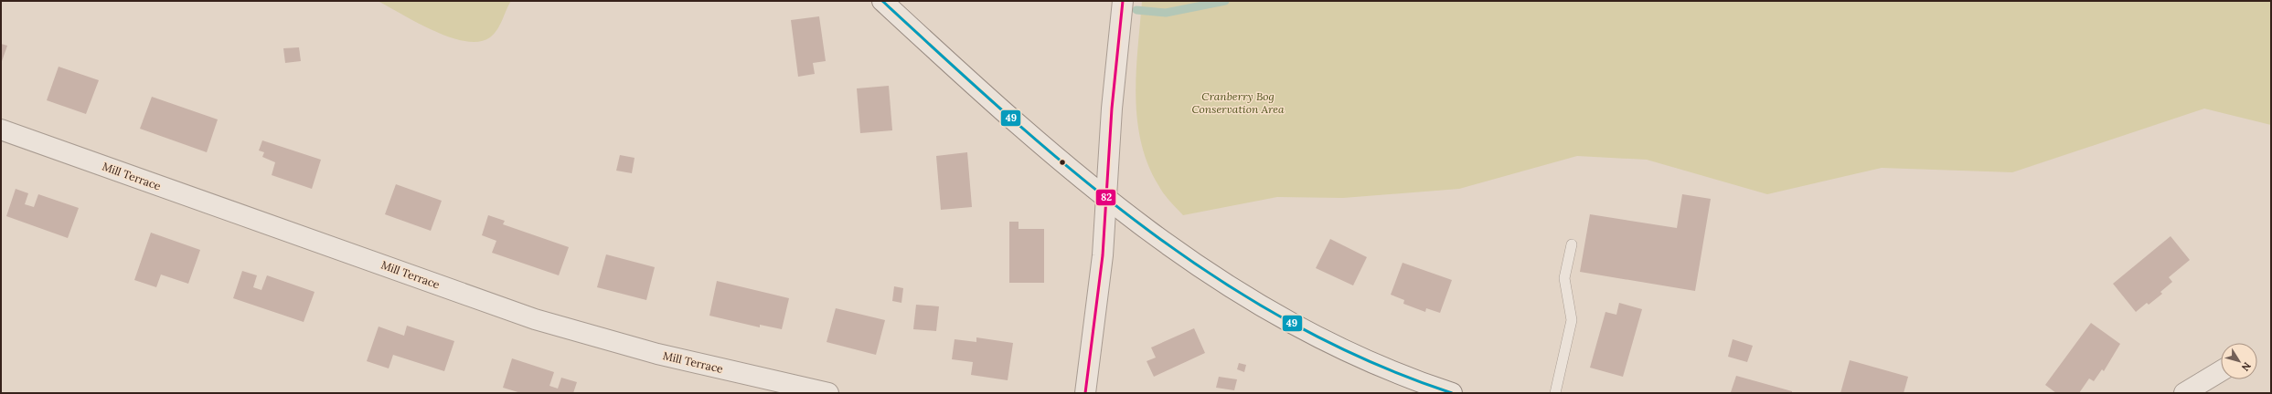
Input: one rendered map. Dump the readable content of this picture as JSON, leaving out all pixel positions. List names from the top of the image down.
{
  "streets": {
    "street": ["Mill Terrace"]
  },
  "parks": ["Cranberry Bog Conservation Area"],
  "lines": ["transit line 49", "transit line 82"],
  "north": "bottom right"
}
